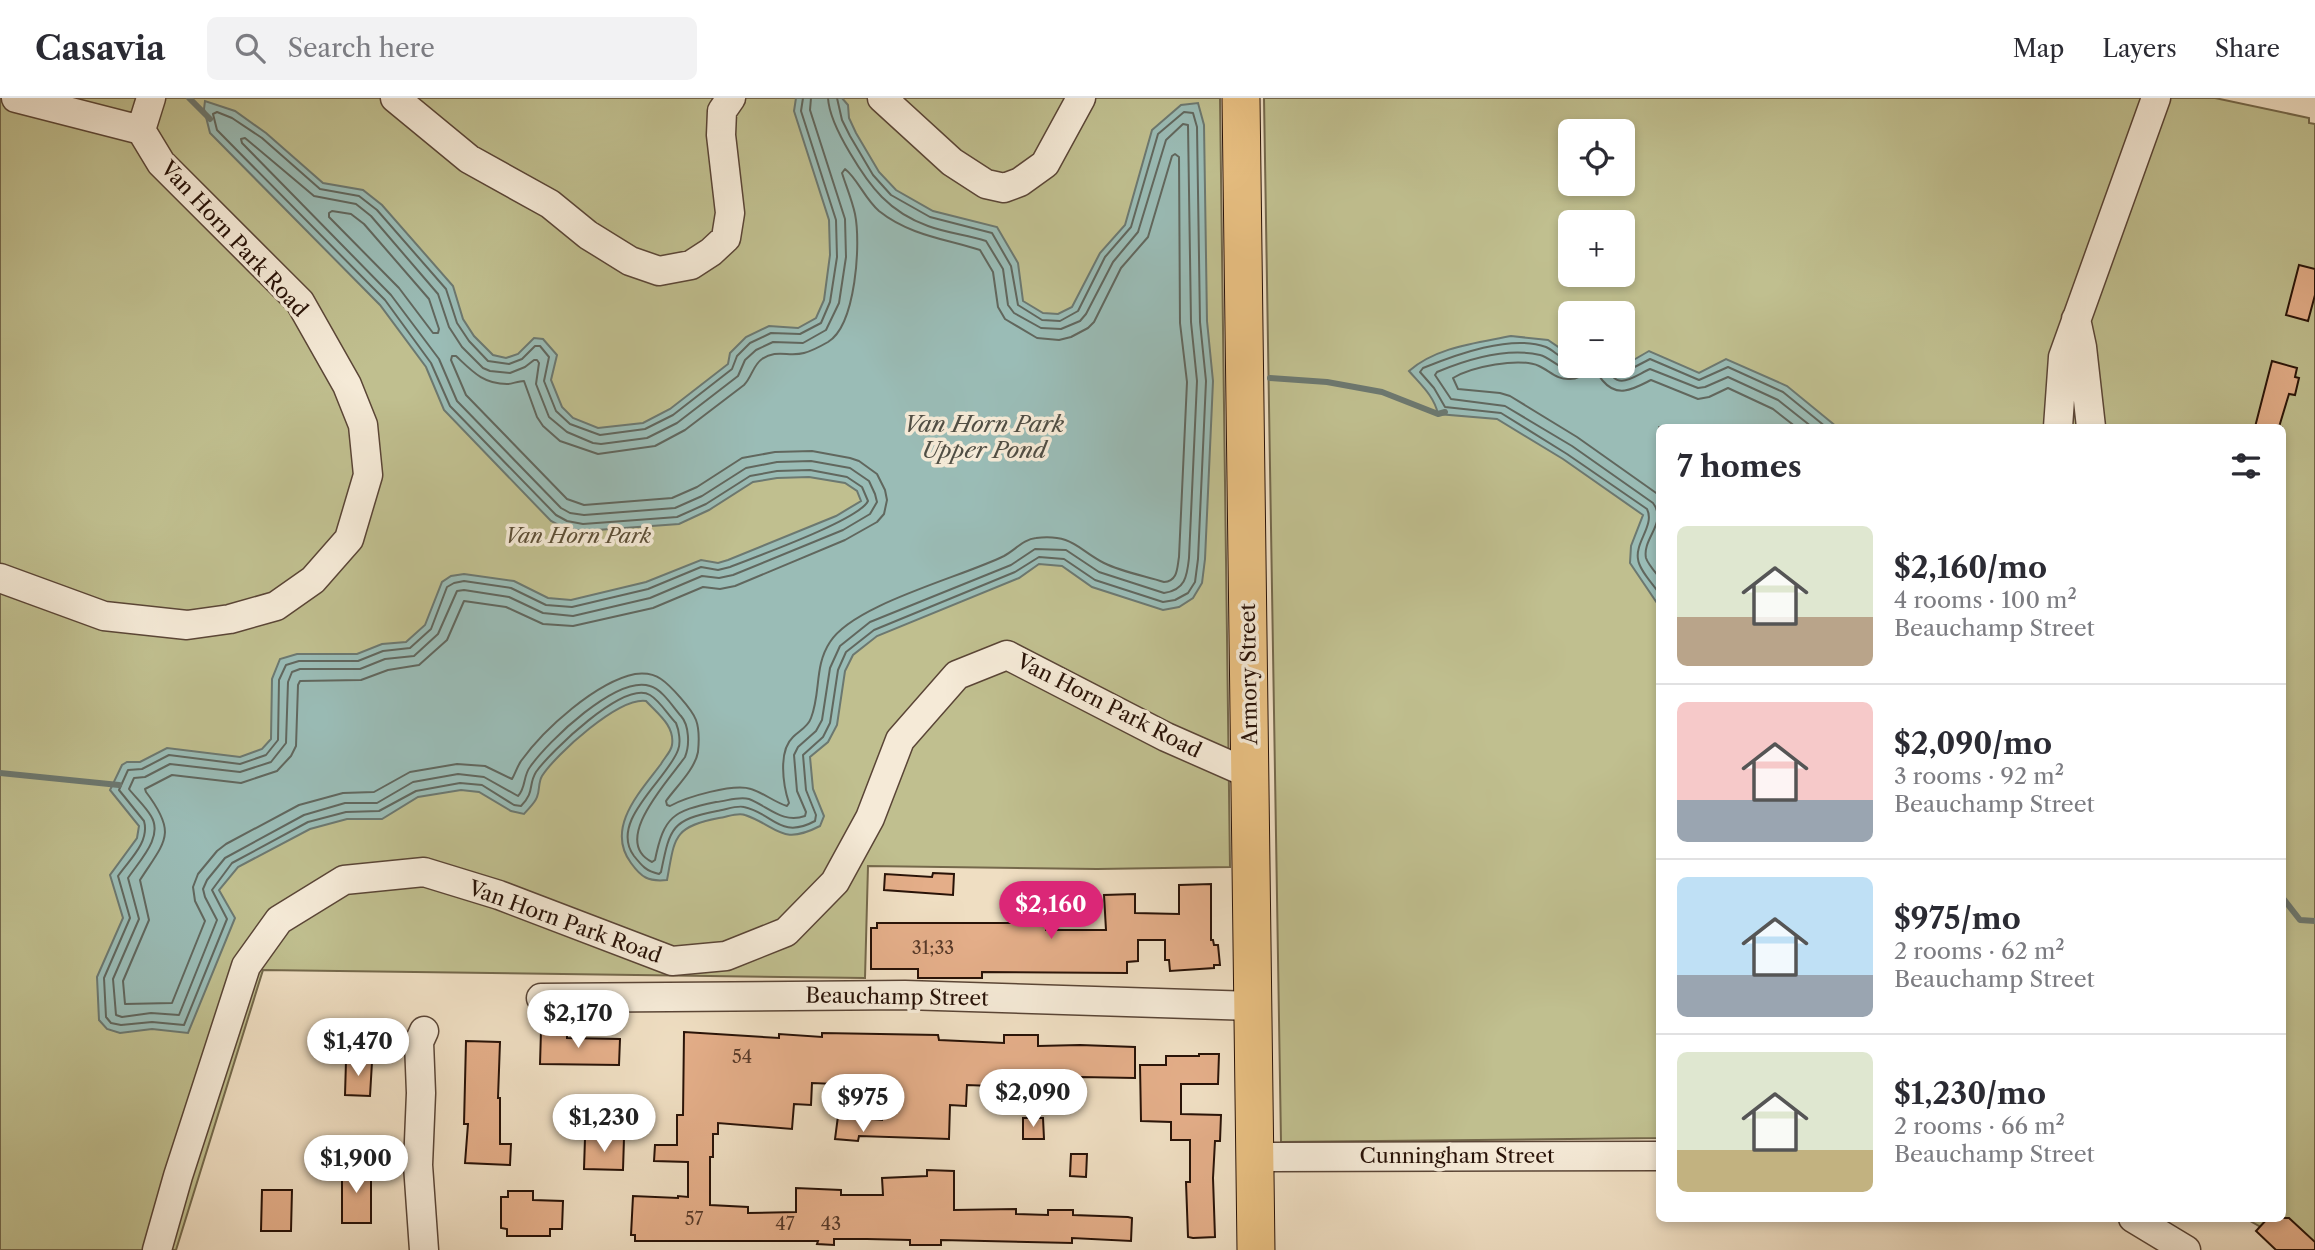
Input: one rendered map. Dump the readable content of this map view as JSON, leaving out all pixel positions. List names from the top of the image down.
{
  "streets": {
    "main road": ["Armory Street"],
    "street": ["Van Horn Park Road", "Beauchamp Street", "Cunningham Street"]
  },
  "crossings": [
    ["Van Horn Park Road", "Armory Street"],
    ["Armory Street", "Beauchamp Street"],
    ["Armory Street", "Cunningham Street"]
  ],
  "water": ["Van Horn Park Upper Pond"],
  "parks": ["Van Horn Park"],
  "house_numbers": [
    "31;33",
    "54",
    "57",
    "47",
    "43"
  ],
  "page": {
    "header": "Casavia",
    "search": "Search here",
    "nav": ["Map", "Layers", "Share"],
    "map_buttons": ["+", "−"],
    "heading": "7 homes",
    "list": [
      {
        "name": "$2,160/mo",
        "note": "4 rooms · 100 m² · Beauchamp Street"
      },
      {
        "name": "$2,090/mo",
        "note": "3 rooms · 92 m² · Beauchamp Street"
      },
      {
        "name": "$975/mo",
        "note": "2 rooms · 62 m² · Beauchamp Street"
      },
      {
        "name": "$1,230/mo",
        "note": "2 rooms · 66 m² · Beauchamp Street"
      }
    ],
    "price": [
      "$2,160",
      "$2,170",
      "$1,470",
      "$2,090",
      "$975",
      "$1,230",
      "$1,900"
    ]
  }
}
